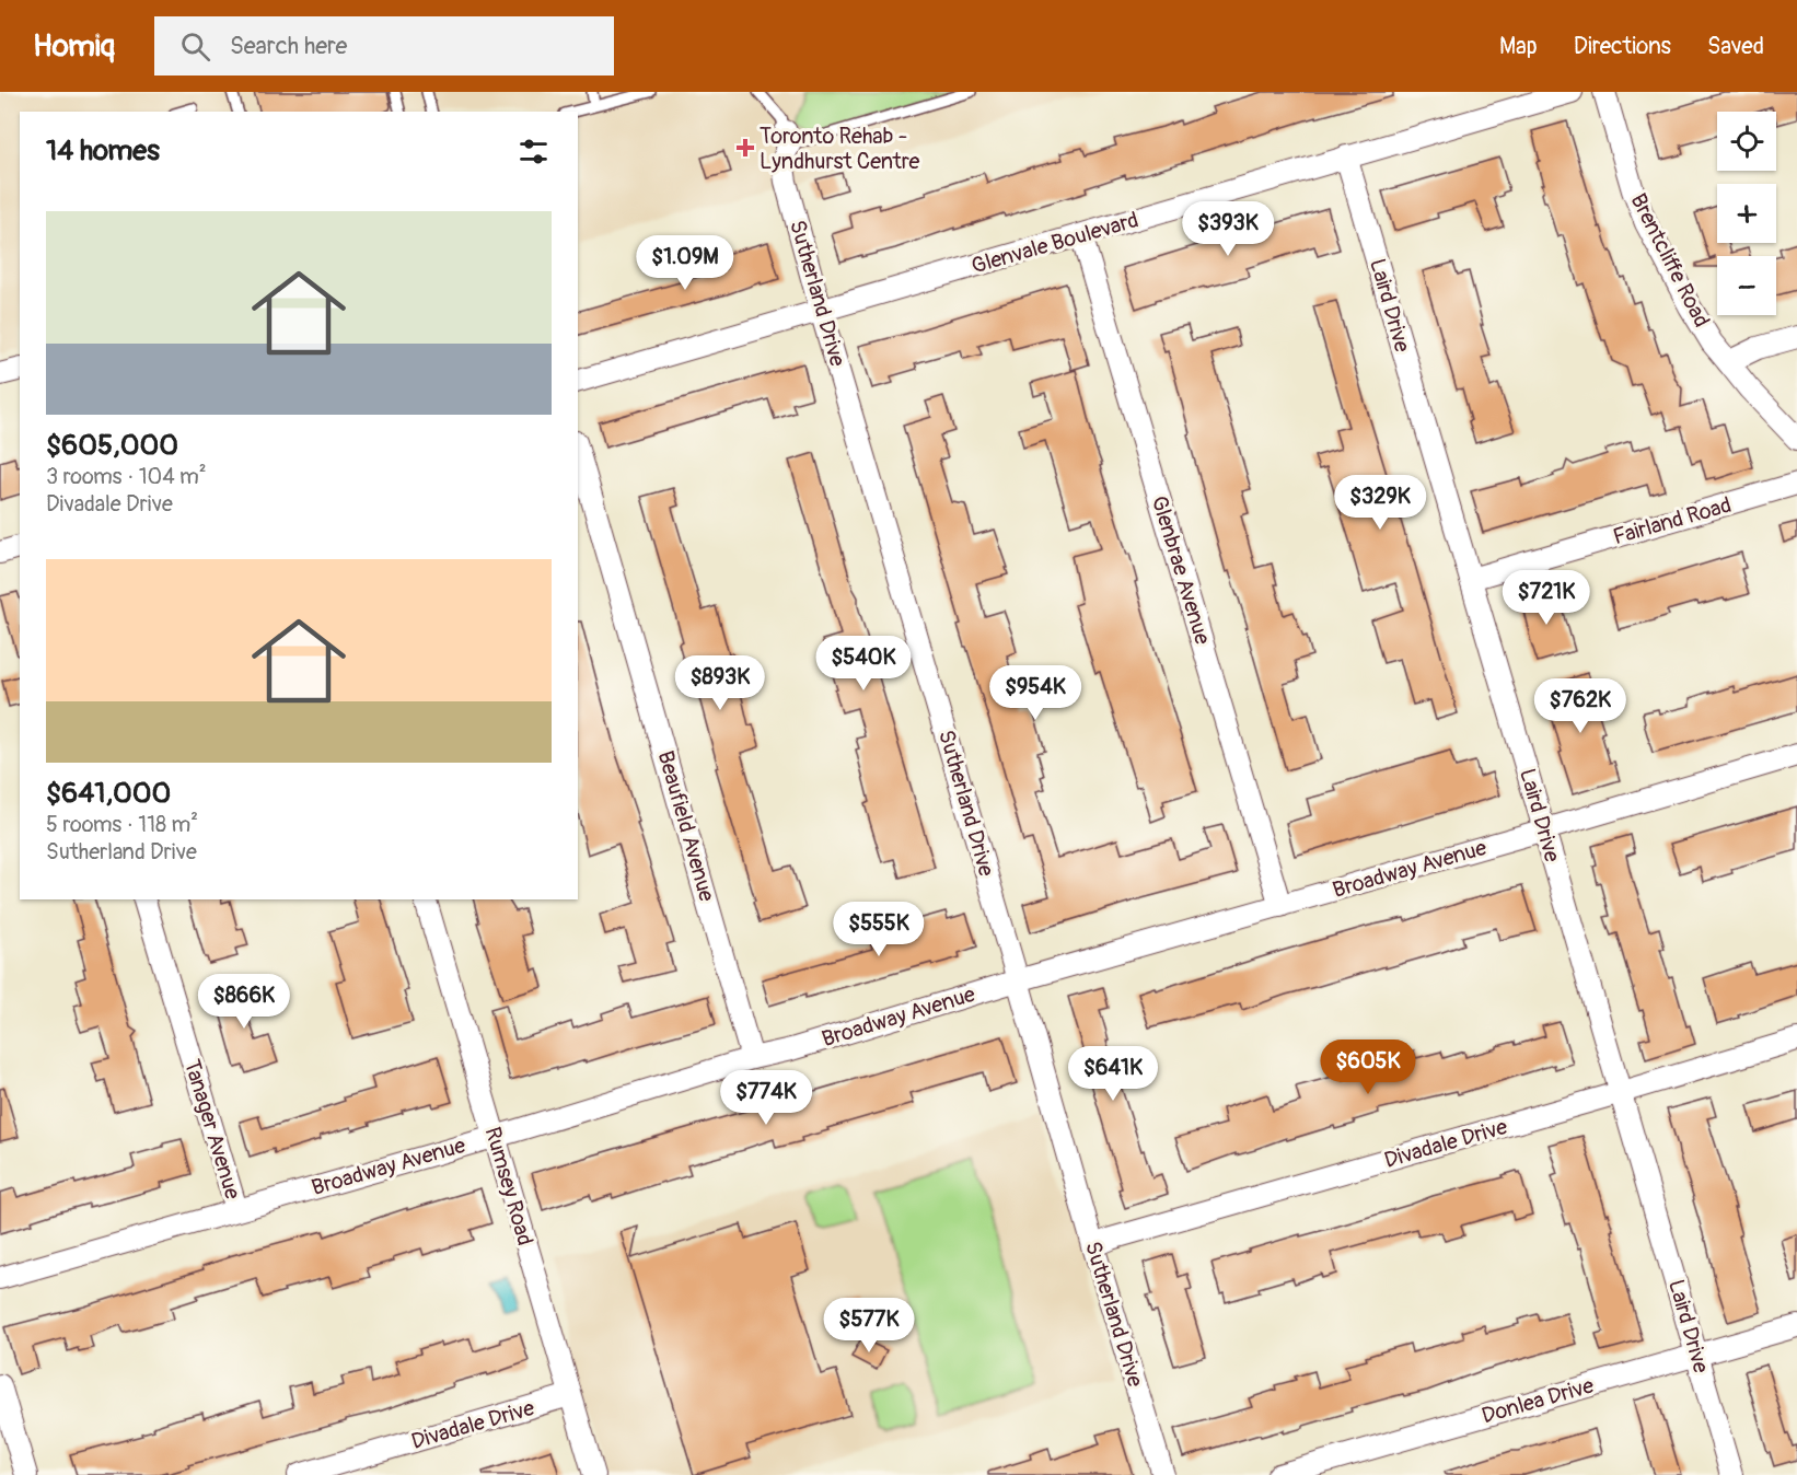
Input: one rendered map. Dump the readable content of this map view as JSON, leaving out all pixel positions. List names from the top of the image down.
{
  "streets": {
    "street": [
      "Glenvale Boulevard",
      "Brentcliffe Road",
      "Sutherland Drive",
      "Laird Drive",
      "Fairland Road",
      "Glenbrae Avenue",
      "Beaufield Avenue",
      "Broadway Avenue",
      "Tanager Avenue",
      "Divadale Drive",
      "Rumsey Road",
      "Donlea Drive"
    ]
  },
  "crossings": [
    ["Glenvale Boulevard", "Sutherland Drive"],
    ["Glenvale Boulevard", "Laird Drive"],
    ["Glenvale Boulevard", "Glenbrae Avenue"],
    ["Sutherland Drive", "Broadway Avenue"],
    ["Sutherland Drive", "Divadale Drive"],
    ["Laird Drive", "Fairland Road"],
    ["Laird Drive", "Broadway Avenue"],
    ["Laird Drive", "Divadale Drive"],
    ["Laird Drive", "Donlea Drive"],
    ["Glenbrae Avenue", "Broadway Avenue"],
    ["Beaufield Avenue", "Broadway Avenue"],
    ["Broadway Avenue", "Tanager Avenue"],
    ["Broadway Avenue", "Rumsey Road"],
    ["Divadale Drive", "Rumsey Road"]
  ],
  "places": {
    "health": ["Toronto Rehab - Lyndhurst Centre"]
  },
  "page": {
    "header": "Homiq",
    "search": "Search here",
    "nav": ["Map", "Directions", "Saved"],
    "map_buttons": ["+", "−"],
    "heading": "14 homes",
    "list": [
      {
        "name": "$605,000",
        "note": "3 rooms · 104 m² · Divadale Drive"
      },
      {
        "name": "$641,000",
        "note": "5 rooms · 118 m² · Sutherland Drive"
      }
    ],
    "price": [
      "$393K",
      "$1.09M",
      "$329K",
      "$721K",
      "$540K",
      "$893K",
      "$954K",
      "$762K",
      "$555K",
      "$866K",
      "$605K",
      "$641K",
      "$774K",
      "$577K"
    ]
  }
}
